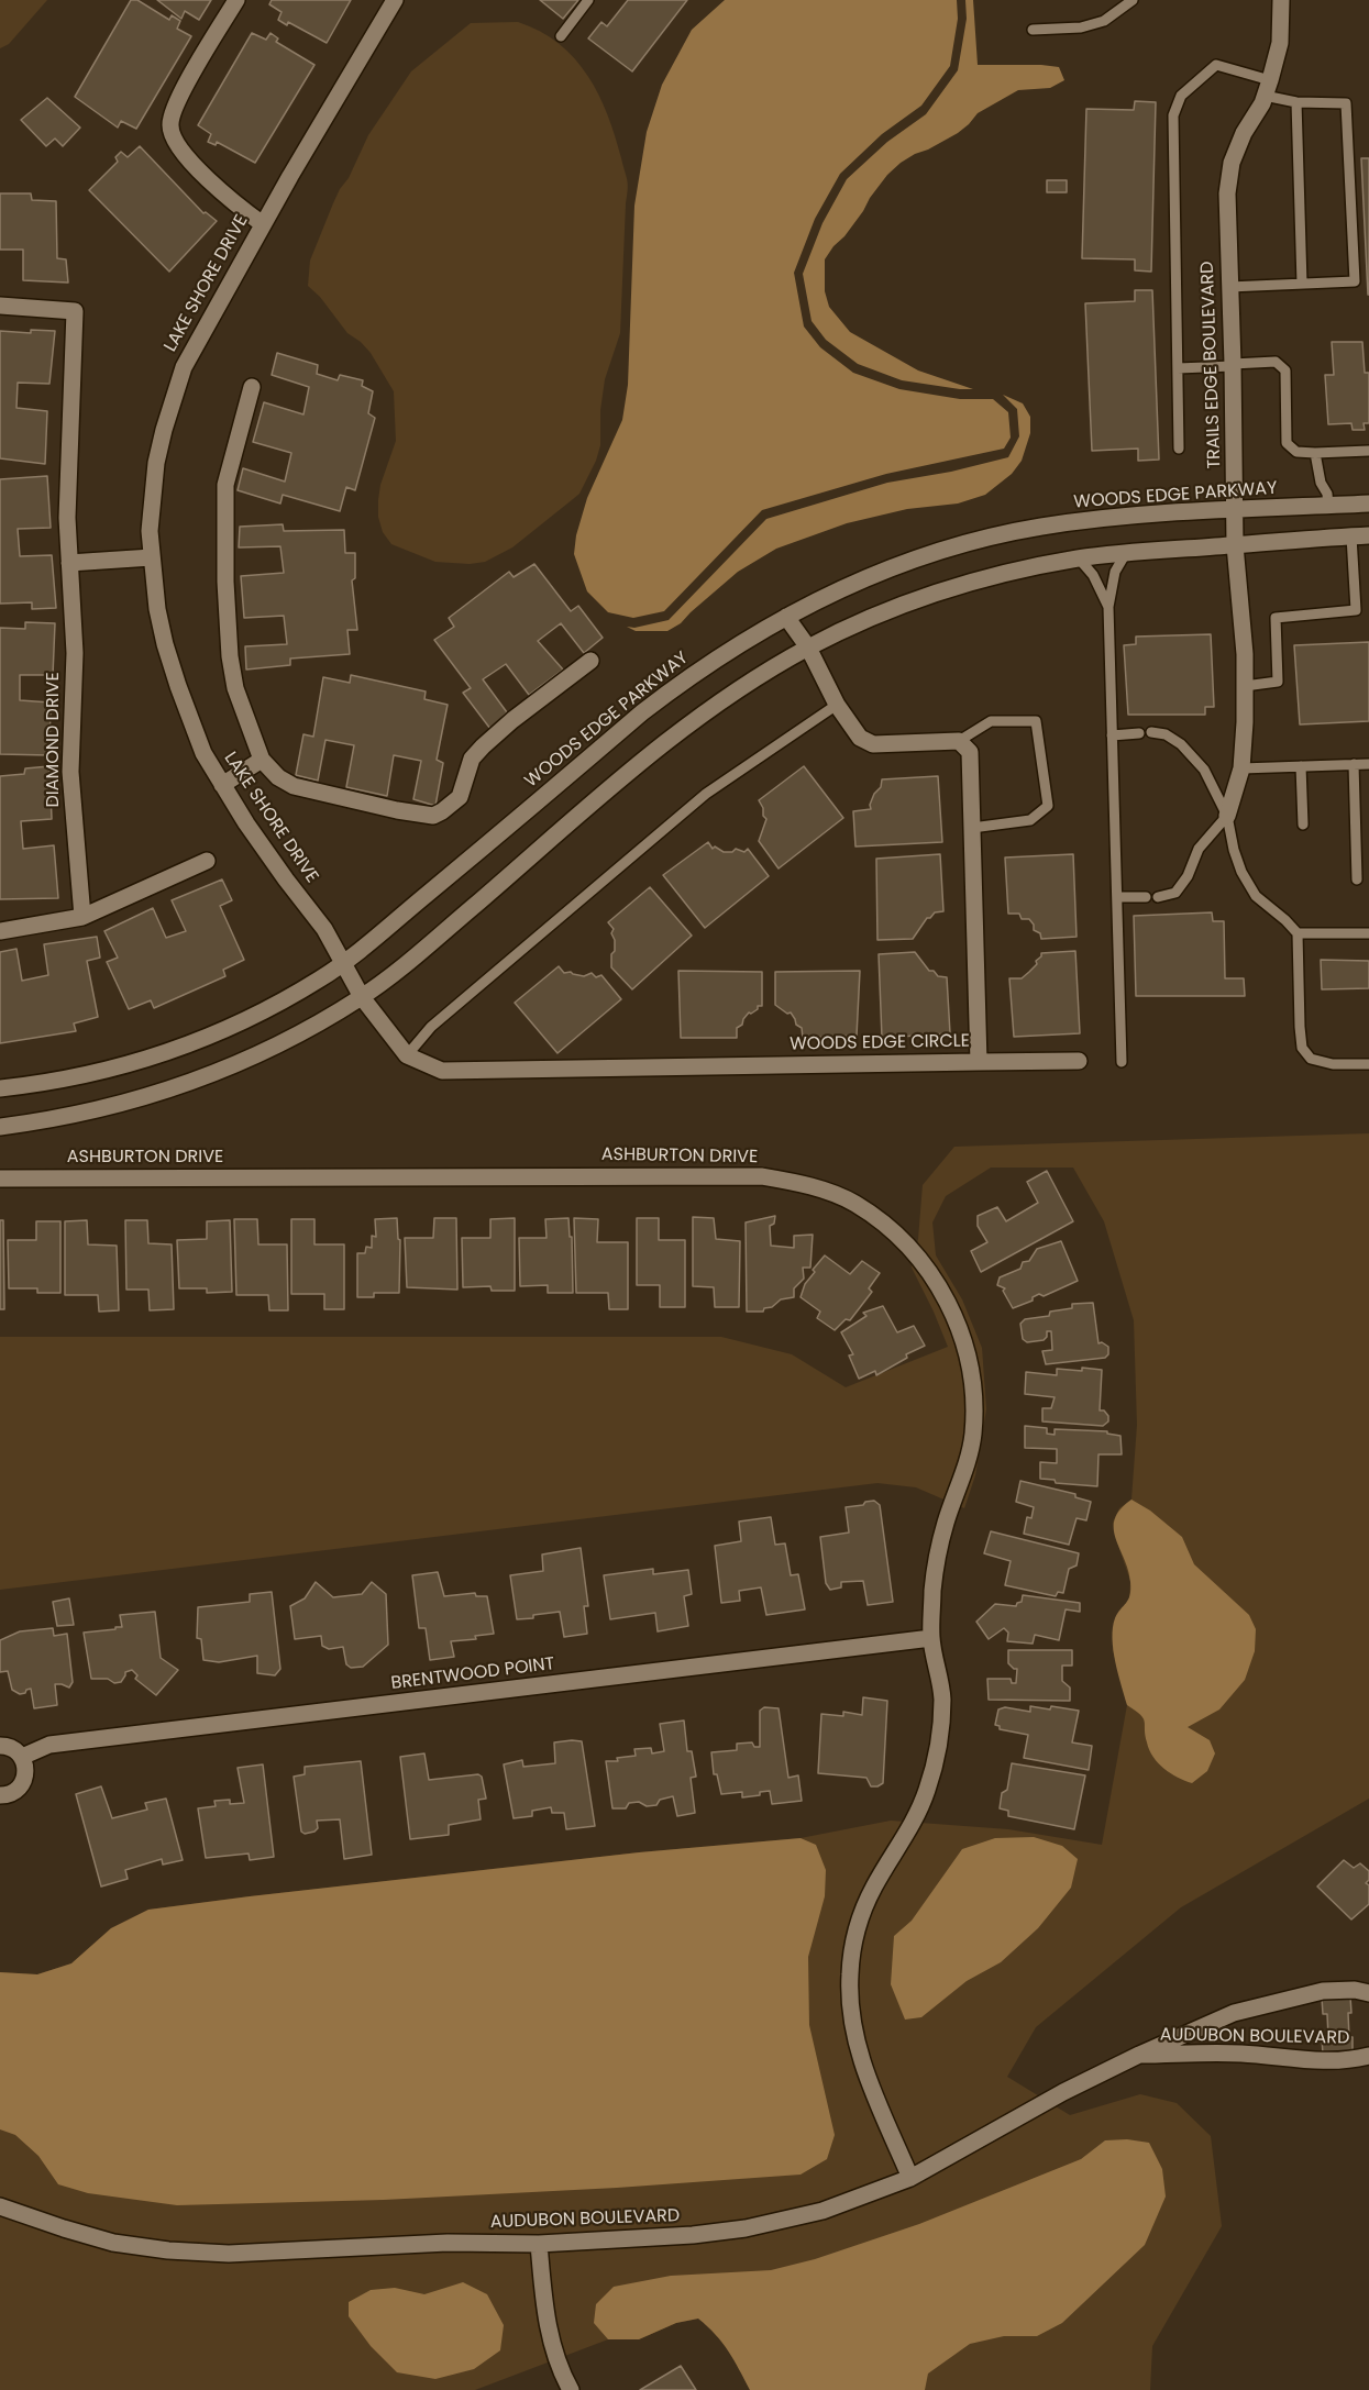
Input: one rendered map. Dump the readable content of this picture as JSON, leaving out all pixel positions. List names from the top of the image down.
{
  "streets": {
    "street": [
      "LAKE SHORE DRIVE",
      "TRAILS EDGE BOULEVARD",
      "WOODS EDGE PARKWAY",
      "DIAMOND DRIVE",
      "WOODS EDGE CIRCLE",
      "ASHBURTON DRIVE",
      "BRENTWOOD POINT",
      "AUDUBON BOULEVARD"
    ]
  },
  "crossings": [
    ["LAKE SHORE DRIVE", "WOODS EDGE PARKWAY"],
    ["LAKE SHORE DRIVE", "WOODS EDGE CIRCLE"],
    ["TRAILS EDGE BOULEVARD", "WOODS EDGE PARKWAY"],
    ["WOODS EDGE PARKWAY", "WOODS EDGE CIRCLE"],
    ["ASHBURTON DRIVE", "BRENTWOOD POINT"],
    ["ASHBURTON DRIVE", "AUDUBON BOULEVARD"]
  ]
}
